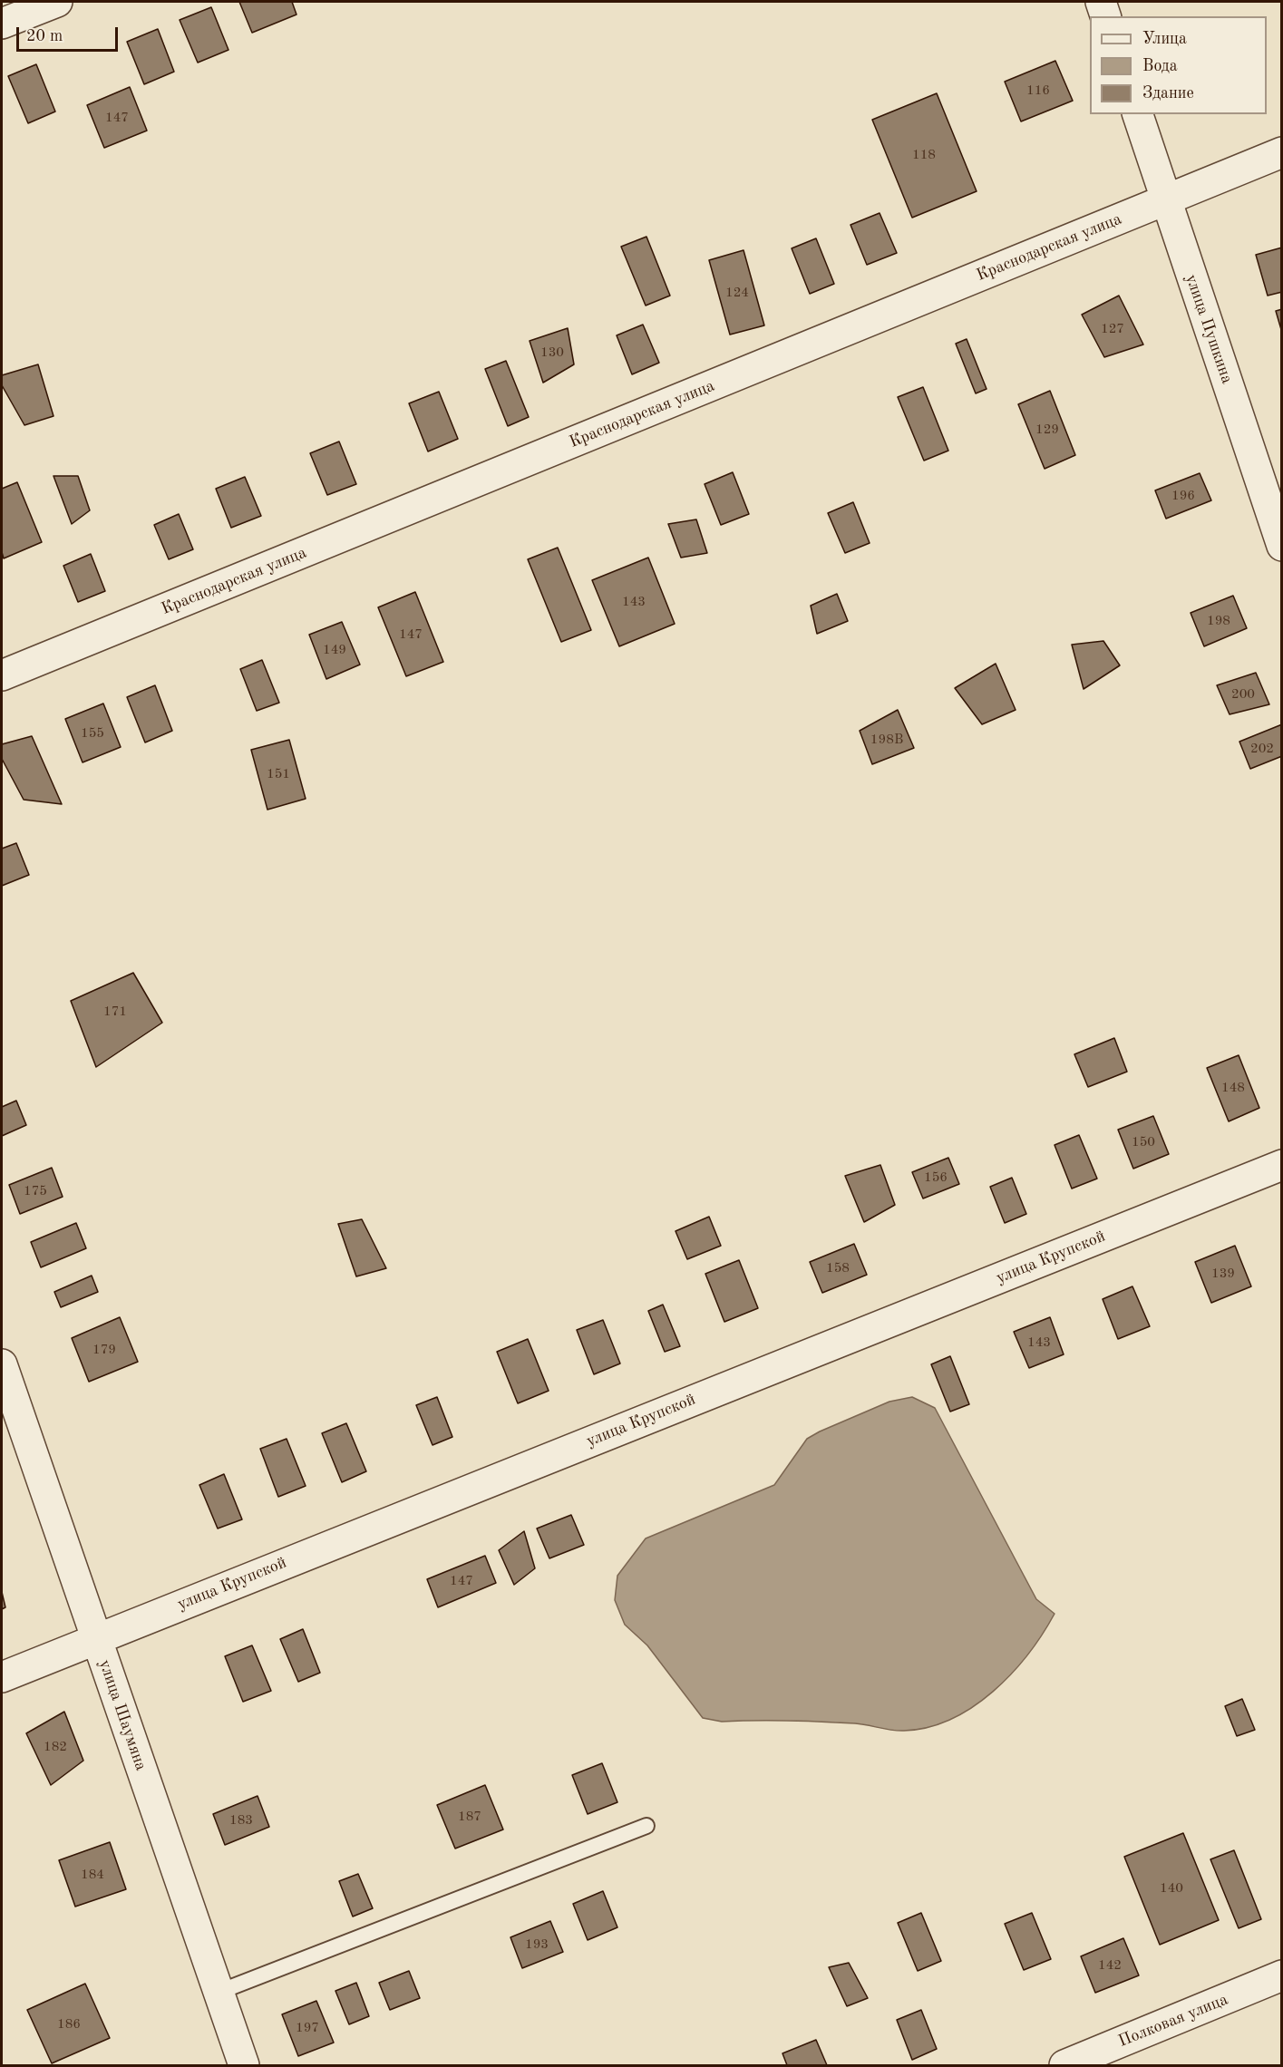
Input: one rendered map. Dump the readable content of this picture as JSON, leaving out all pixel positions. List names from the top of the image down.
{
  "streets": {
    "street": [
      "Краснодарская улица",
      "улица Пушкина",
      "улица Крупской",
      "улица Шаумяна",
      "Полковая улица"
    ]
  },
  "crossings": [
    ["Краснодарская улица", "улица Пушкина"],
    ["улица Крупской", "улица Шаумяна"]
  ],
  "house_numbers": [
    "116",
    "147",
    "118",
    "124",
    "127",
    "130",
    "129",
    "196",
    "143",
    "198",
    "147",
    "149",
    "200",
    "155",
    "198В",
    "202",
    "151",
    "171",
    "148",
    "150",
    "156",
    "175",
    "158",
    "139",
    "143",
    "179",
    "147",
    "182",
    "187",
    "183",
    "184",
    "140",
    "193",
    "142",
    "186",
    "197"
  ],
  "legend": ["Улица", "Вода", "Здание"],
  "scale_bar": "20 m"
}
